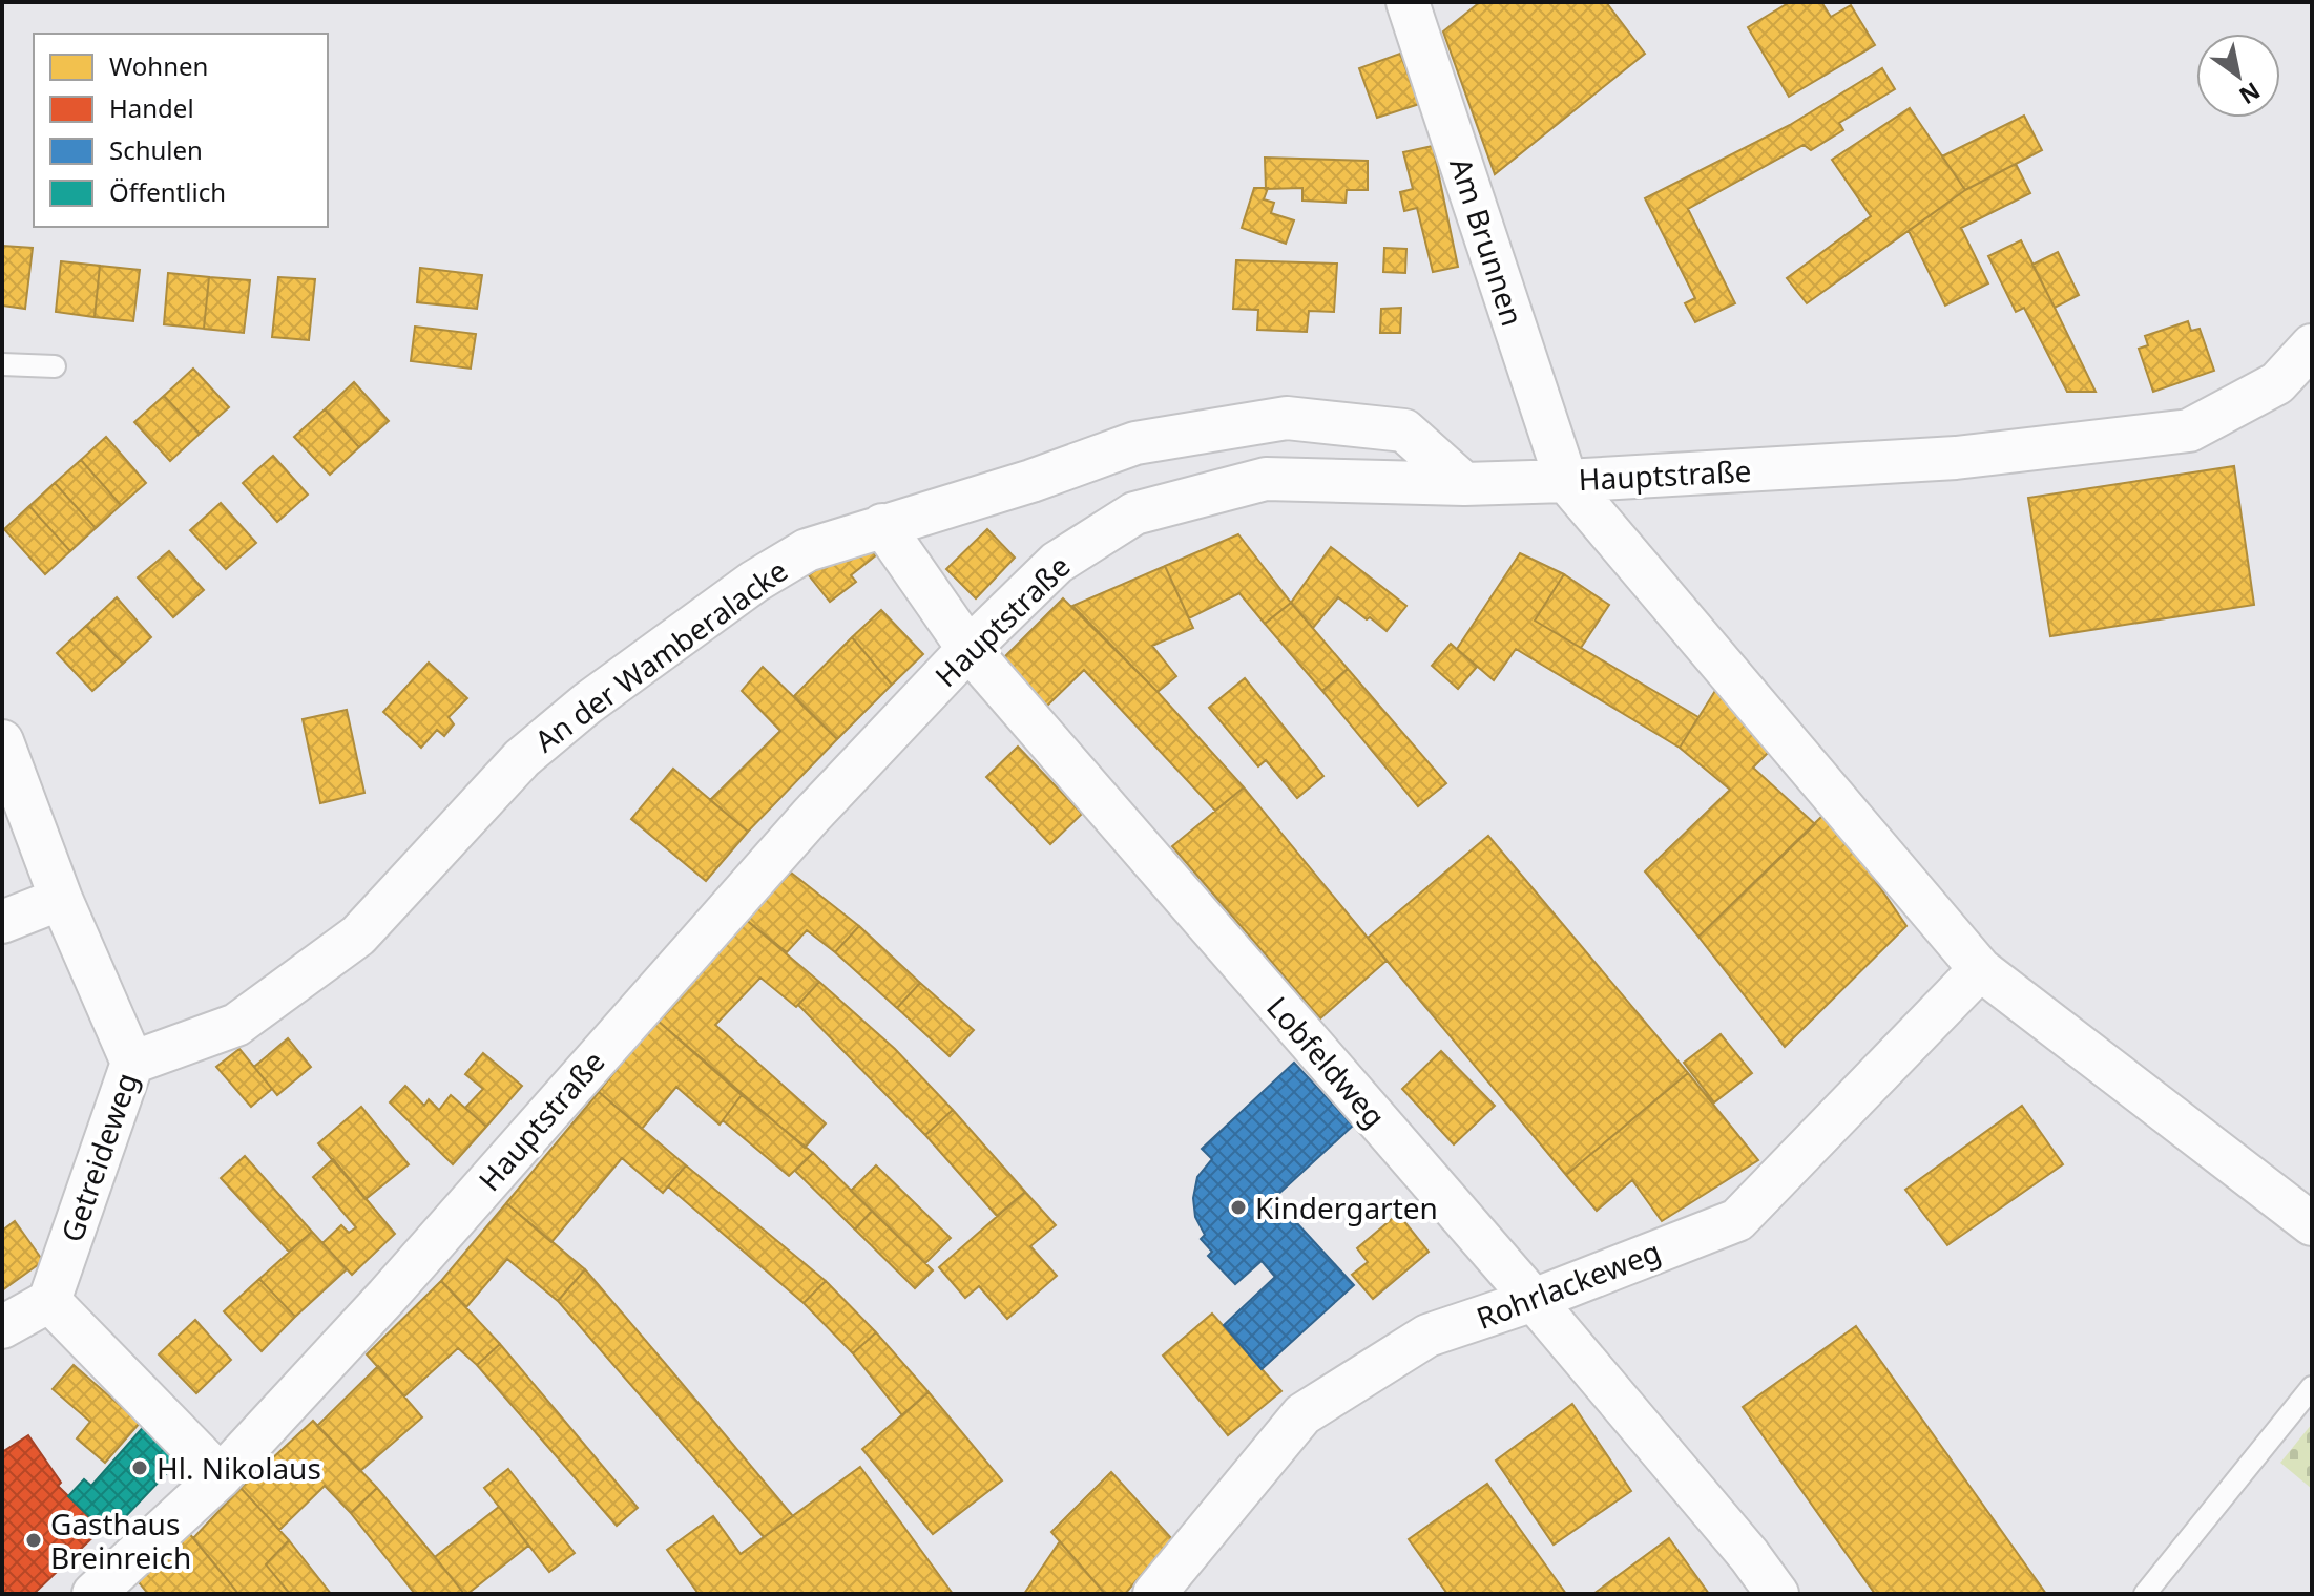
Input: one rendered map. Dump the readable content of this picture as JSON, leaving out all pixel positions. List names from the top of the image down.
{
  "streets": {
    "street": [
      "Am Brunnen",
      "Hauptstraße",
      "An der Wamberalacke",
      "Lobfeldweg",
      "Getreideweg",
      "Rohrlackeweg"
    ]
  },
  "crossings": [
    ["Am Brunnen", "Hauptstraße"],
    ["Hauptstraße", "An der Wamberalacke"],
    ["Hauptstraße", "Lobfeldweg"],
    ["An der Wamberalacke", "Lobfeldweg"],
    ["An der Wamberalacke", "Getreideweg"],
    ["Lobfeldweg", "Rohrlackeweg"]
  ],
  "places": ["Kindergarten", "Hl. Nikolaus", "Gasthaus Breinreich"],
  "legend": [
    "Wohnen",
    "Handel",
    "Schulen",
    "Öffentlich"
  ],
  "north": "bottom right"
}
